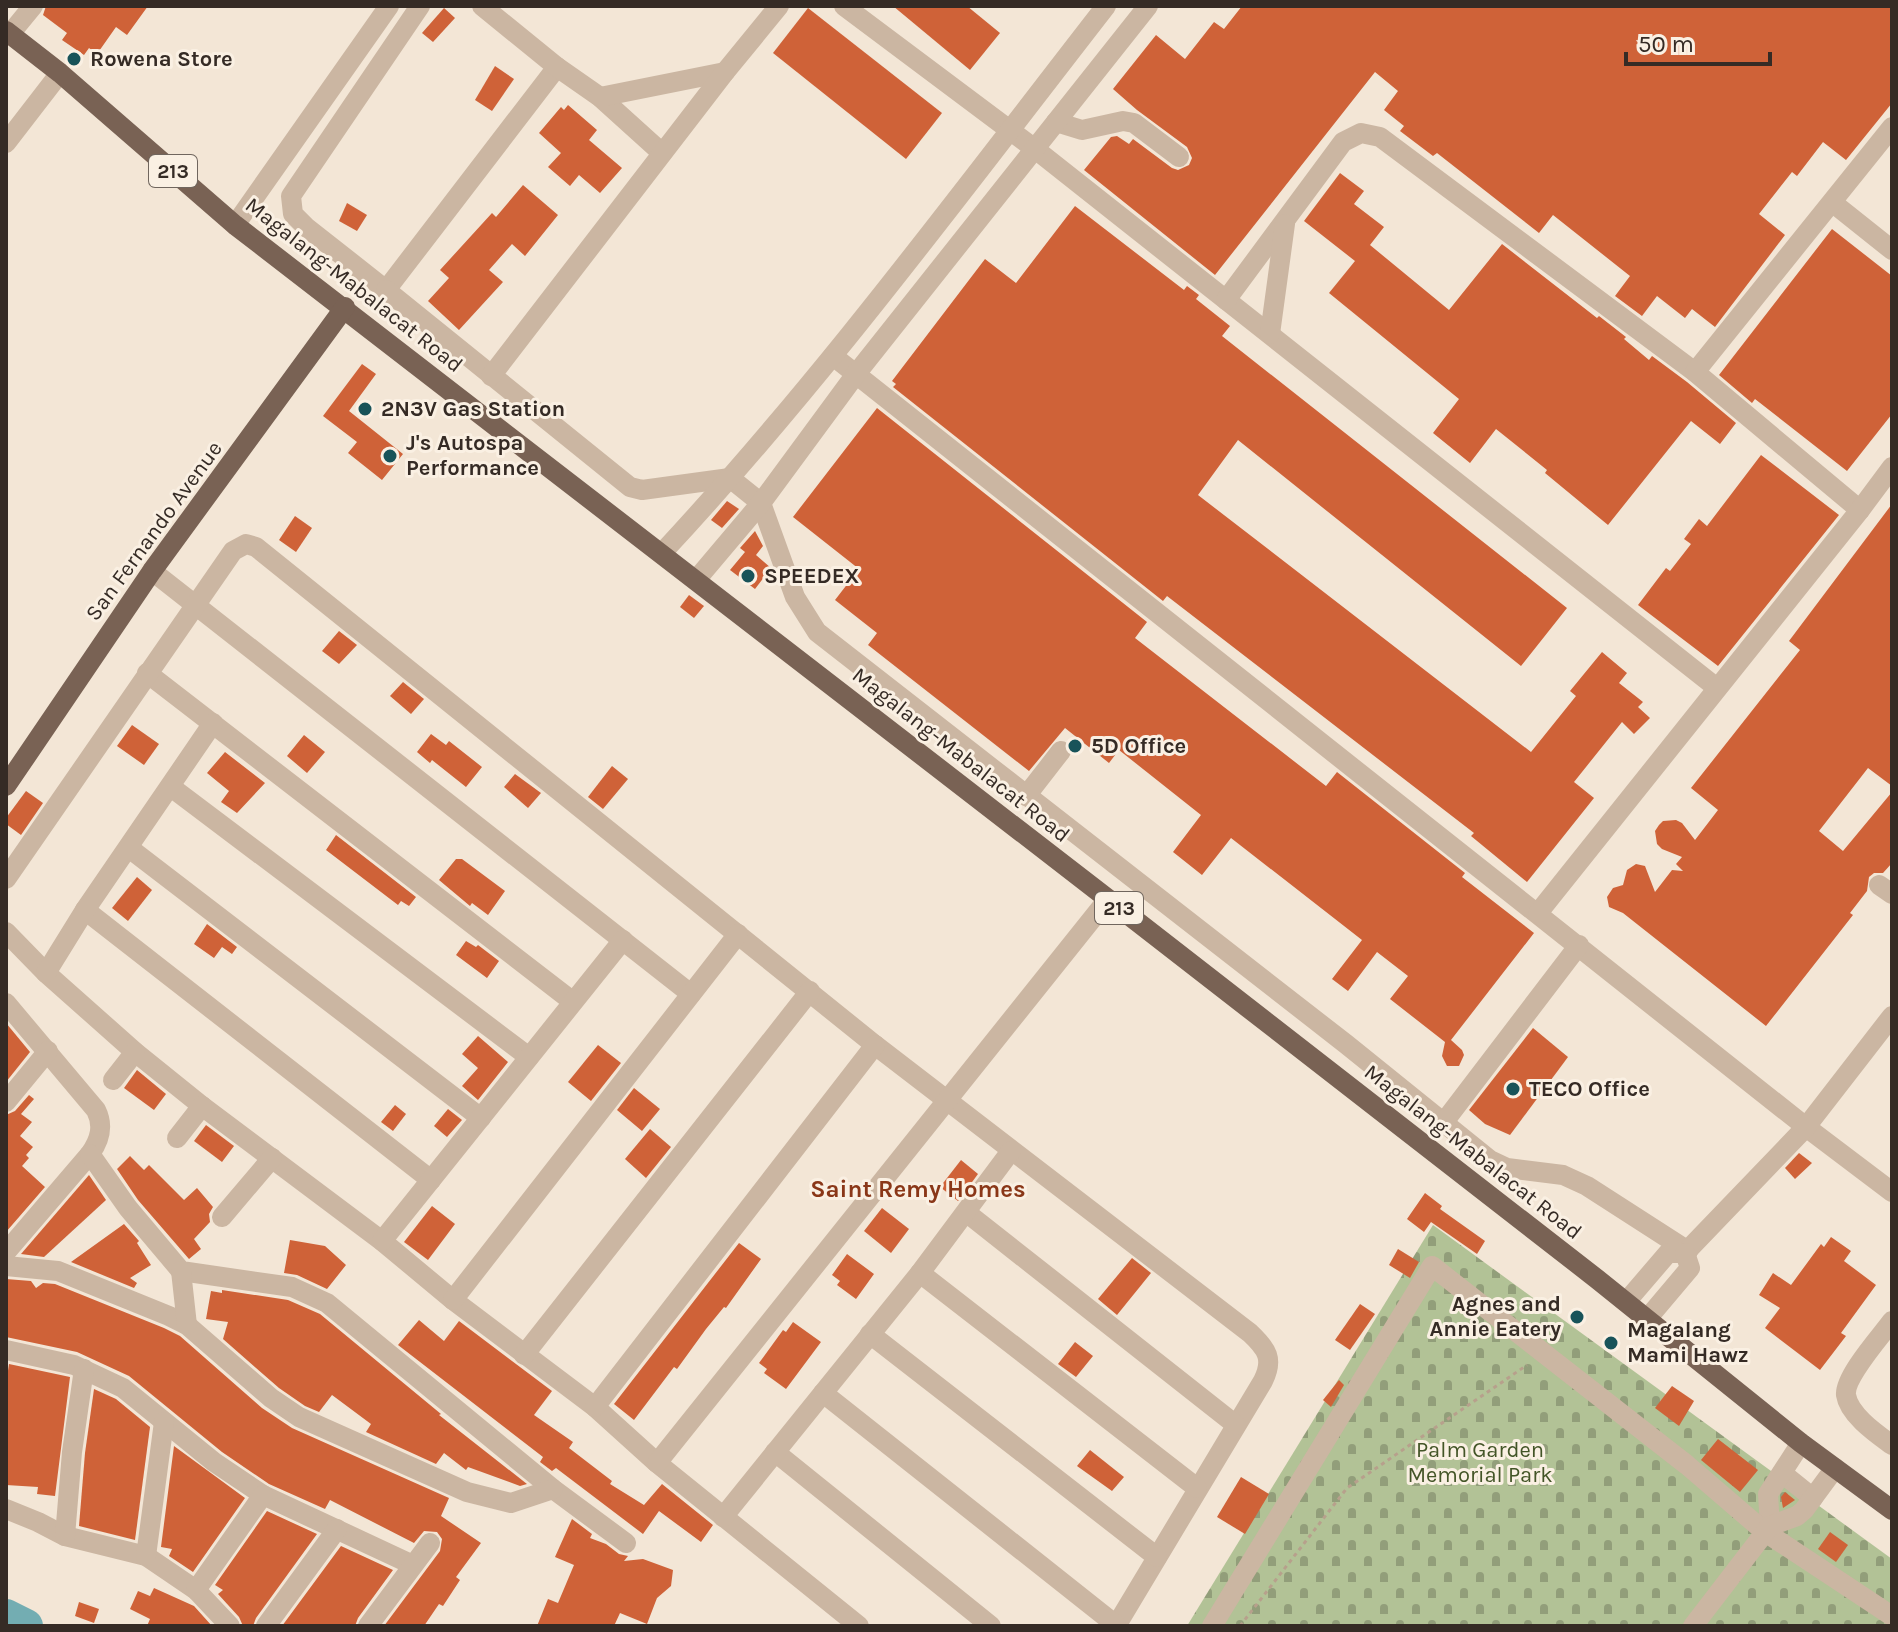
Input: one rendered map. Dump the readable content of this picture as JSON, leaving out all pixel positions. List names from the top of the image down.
{
  "streets": {
    "main road": ["213", "Magalang-Mabalacat Road", "San Fernando Avenue"]
  },
  "crossings": [
    ["Magalang-Mabalacat Road", "San Fernando Avenue"]
  ],
  "districts": ["Saint Remy Homes"],
  "parks": ["Palm Garden Memorial Park"],
  "places": [
    "Rowena Store",
    "2N3V Gas Station",
    "J's Autospa Performance",
    "SPEEDEX",
    "5D Office",
    "TECO Office",
    "Agnes and Annie Eatery",
    "Magalang Mami Hawz"
  ],
  "scale_bar": "50 m"
}
